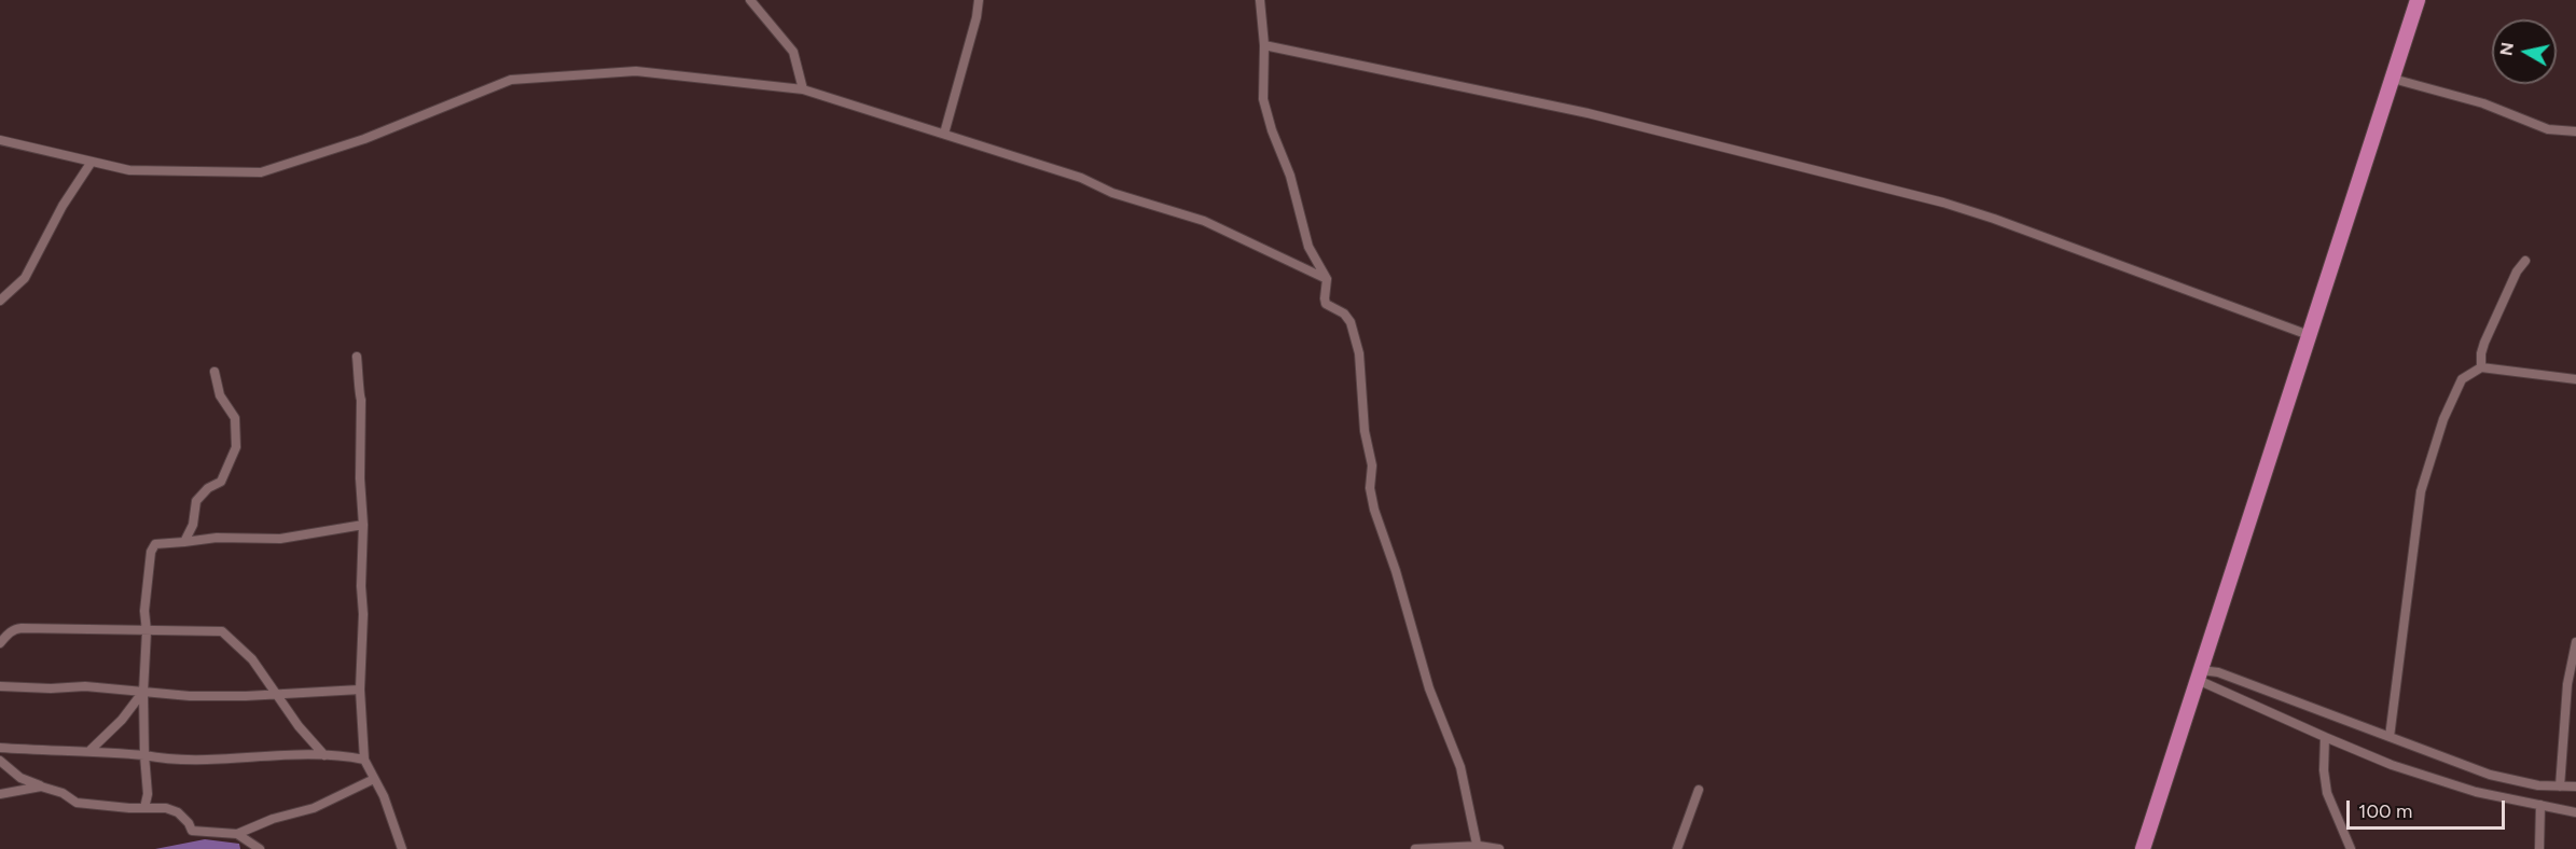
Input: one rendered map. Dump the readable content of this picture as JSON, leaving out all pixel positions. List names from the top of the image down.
{
  "scale_bar": "100 m",
  "north": "left"
}
